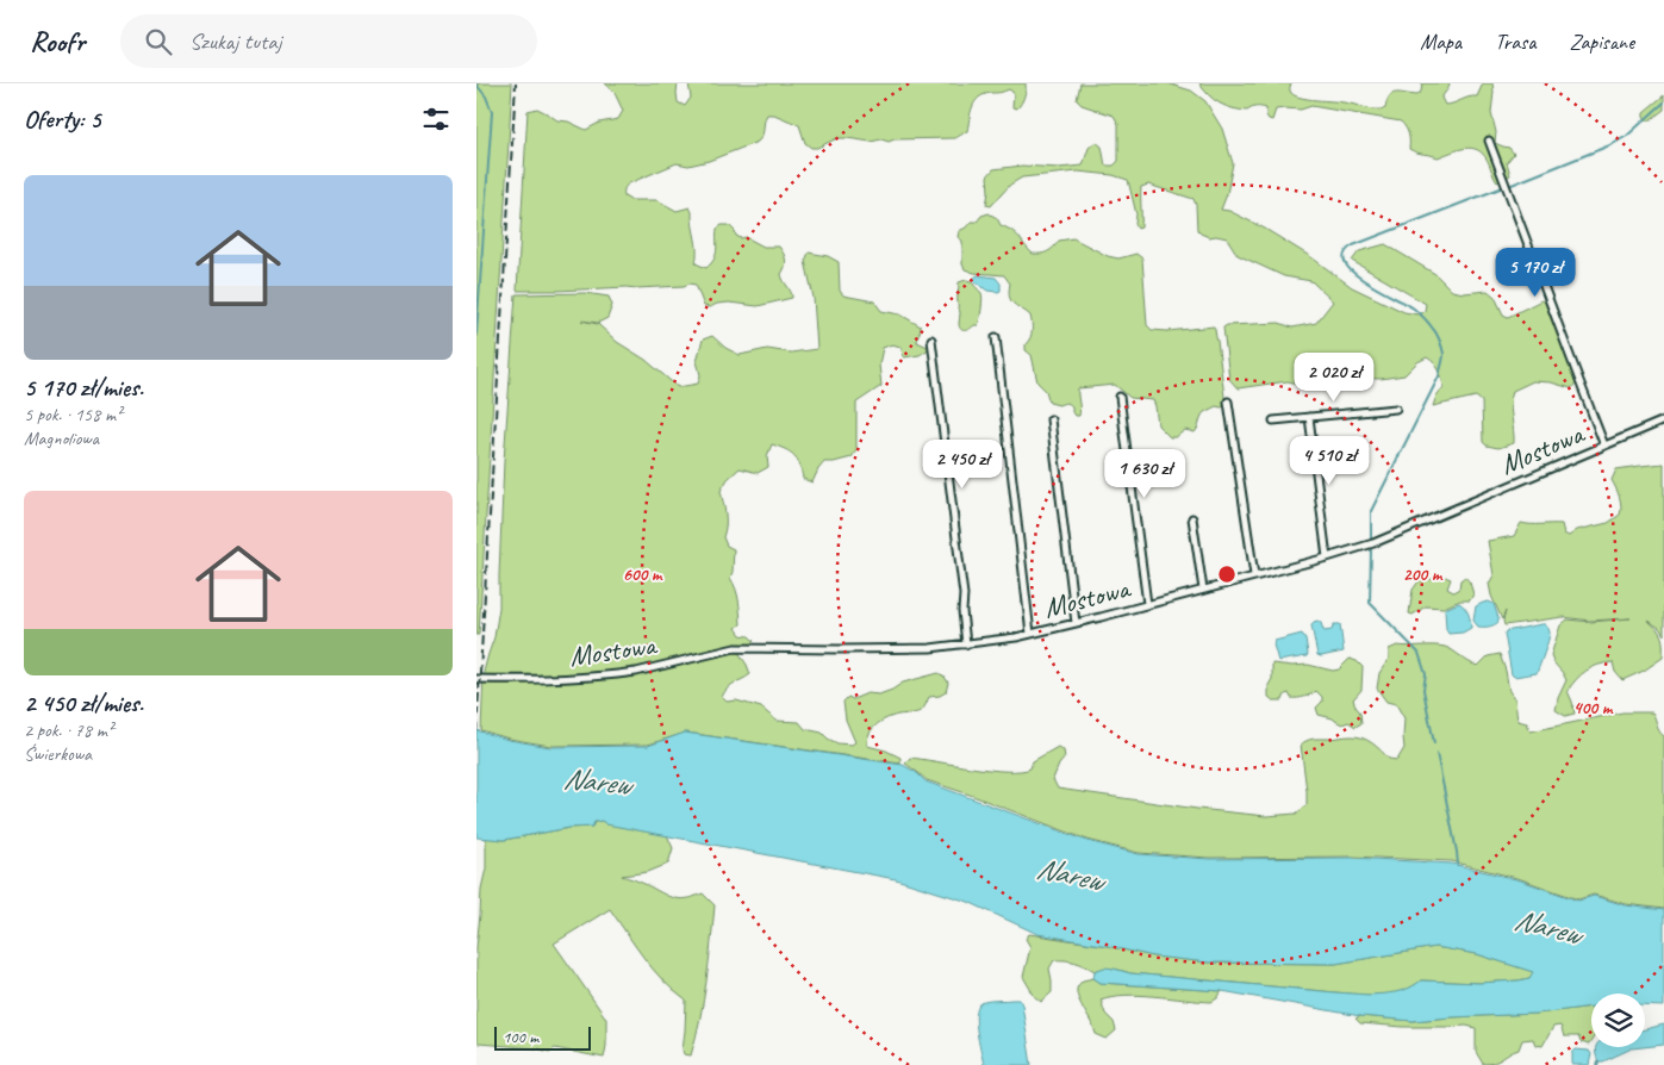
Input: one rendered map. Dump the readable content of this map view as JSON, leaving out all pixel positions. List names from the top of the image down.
{
  "streets": {
    "street": ["Mostowa"]
  },
  "water": ["Narew"],
  "scale_bar": "100 m",
  "page": {
    "header": "Roofr",
    "search": "Szukaj tutaj",
    "nav": ["Mapa", "Trasa", "Zapisane"],
    "heading": "Oferty: 5",
    "list": [
      {
        "name": "5 170 zł/mies.",
        "note": "5 pok. · 158 m² · Magnoliowa"
      },
      {
        "name": "2 450 zł/mies.",
        "note": "2 pok. · 78 m² · Świerkowa"
      }
    ],
    "price": [
      "5 170 zł",
      "2 020 zł",
      "4 510 zł",
      "2 450 zł",
      "1 630 zł"
    ],
    "scale": "100 m"
  },
  "rings": ["200 m", "600 m", "400 m"]
}
